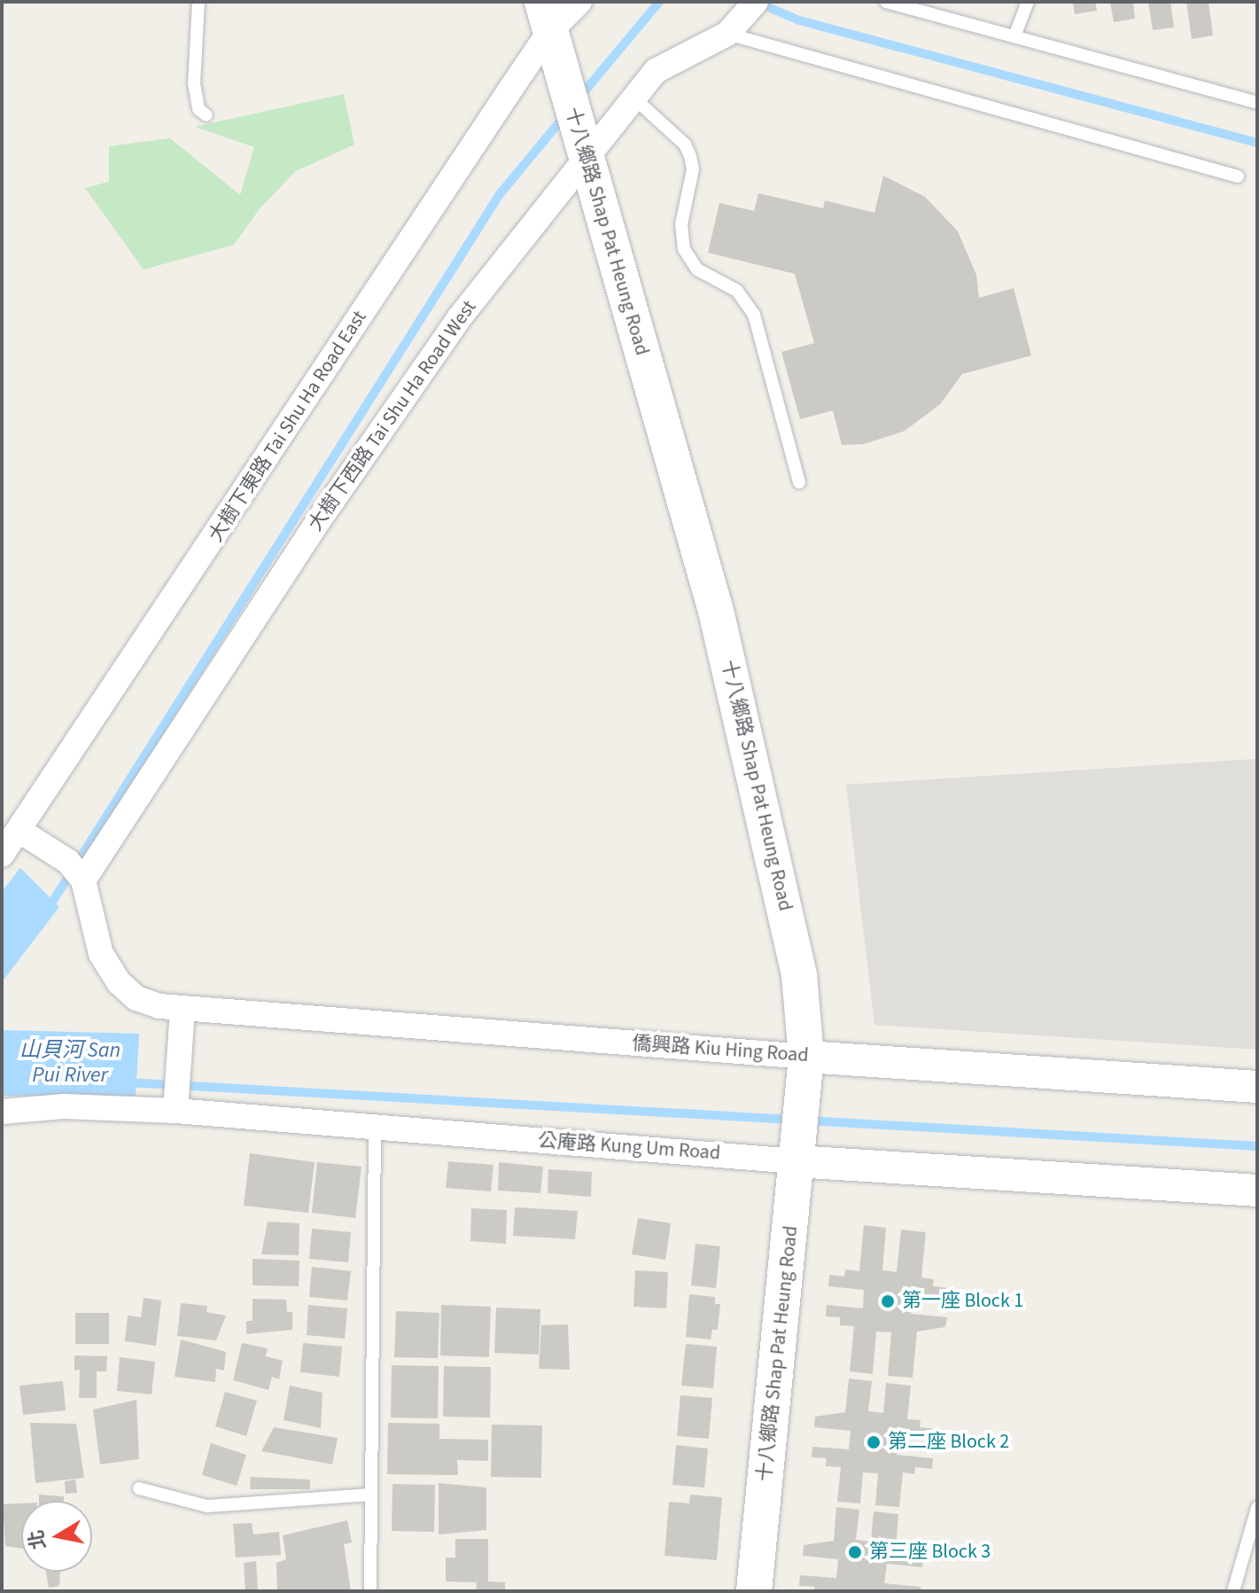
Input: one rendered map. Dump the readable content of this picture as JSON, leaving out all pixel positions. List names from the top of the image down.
{
  "streets": {
    "main road": ["十八鄉路 Shap Pat Heung Road"],
    "street": [
      "大樹下西路 Tai Shu Ha Road West",
      "大樹下東路 Tai Shu Ha Road East",
      "僑興路 Kiu Hing Road",
      "公庵路 Kung Um Road"
    ]
  },
  "crossings": [
    ["十八鄉路 Shap Pat Heung Road", "大樹下西路 Tai Shu Ha Road West"],
    ["十八鄉路 Shap Pat Heung Road", "大樹下東路 Tai Shu Ha Road East"],
    ["十八鄉路 Shap Pat Heung Road", "僑興路 Kiu Hing Road"],
    ["十八鄉路 Shap Pat Heung Road", "公庵路 Kung Um Road"],
    ["大樹下西路 Tai Shu Ha Road West", "僑興路 Kiu Hing Road"]
  ],
  "water": ["山貝河 San Pui River"],
  "places": ["第一座 Block 1", "第二座 Block 2", "第三座 Block 3"],
  "north": "left"
}
